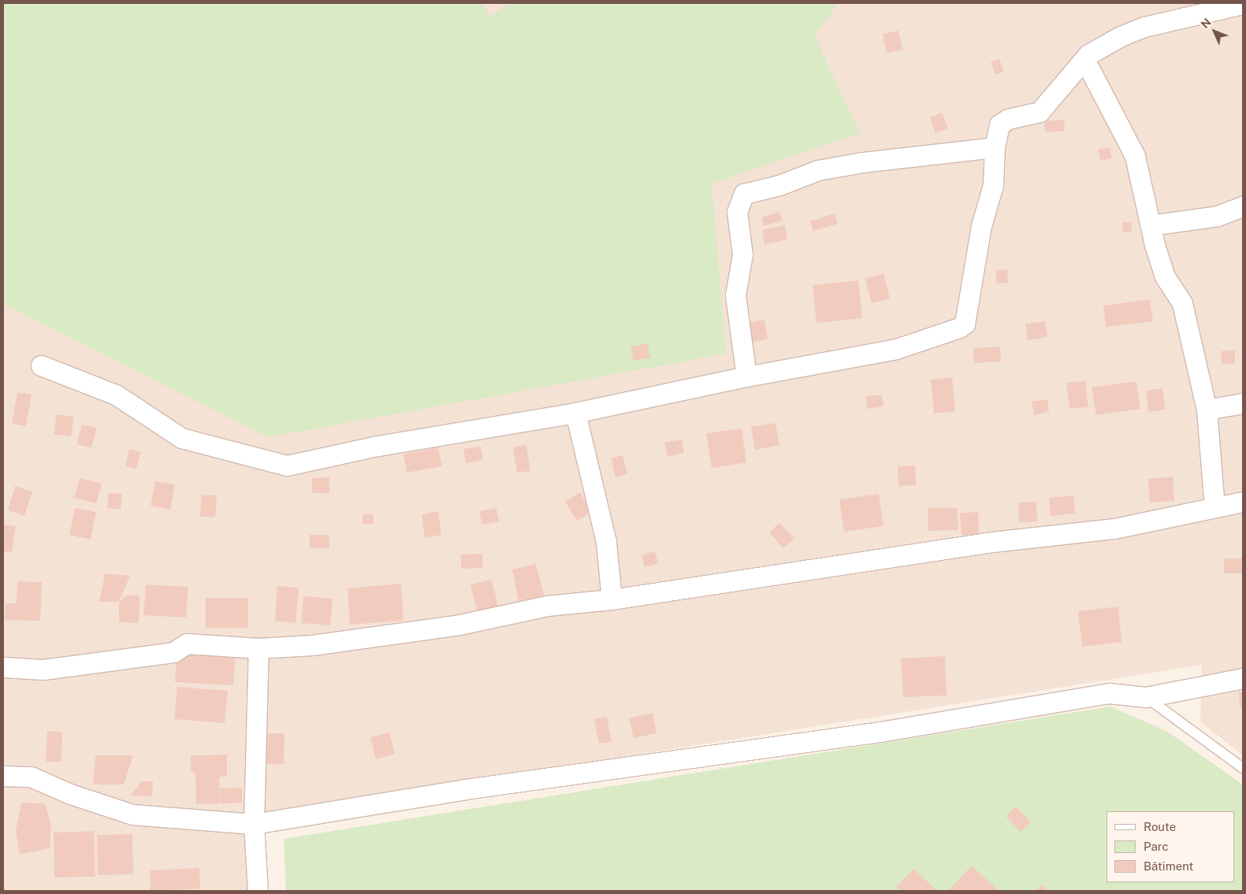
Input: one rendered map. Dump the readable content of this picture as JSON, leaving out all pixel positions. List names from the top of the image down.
{
  "legend": ["Route", "Parc", "Bâtiment"],
  "north": "top left"
}
